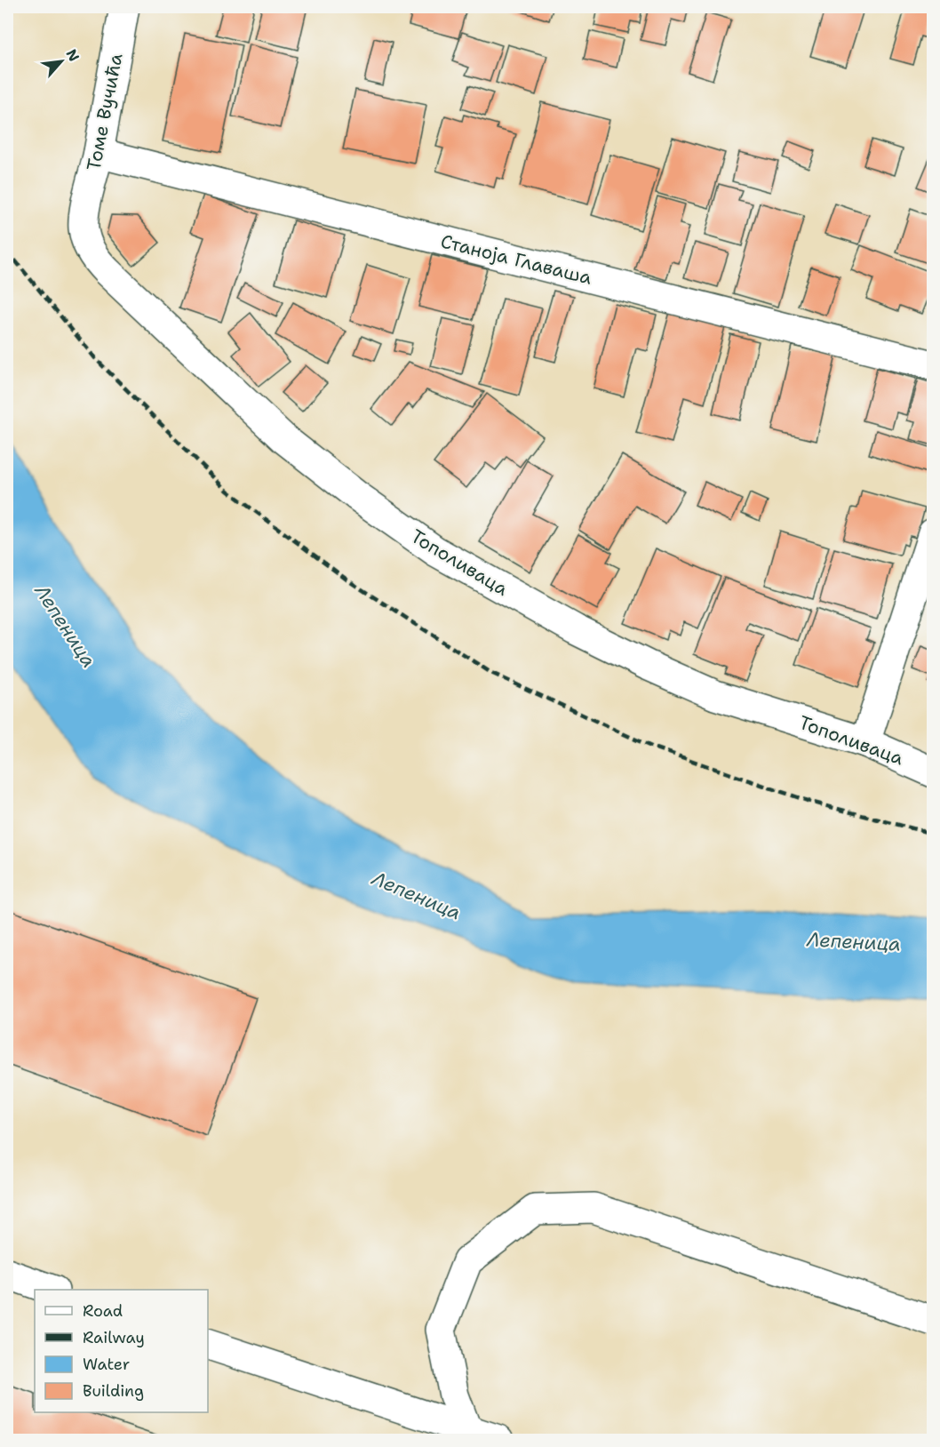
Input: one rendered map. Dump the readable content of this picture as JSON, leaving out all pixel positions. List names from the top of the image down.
{
  "streets": {
    "street": ["Томе Вучића", "Станоја Главаша", "Тополиваца"]
  },
  "crossings": [
    ["Томе Вучића", "Станоја Главаша"],
    ["Томе Вучића", "Тополиваца"]
  ],
  "water": ["Лепеница"],
  "legend": [
    "Road",
    "Railway",
    "Water",
    "Building"
  ],
  "north": "top right"
}
